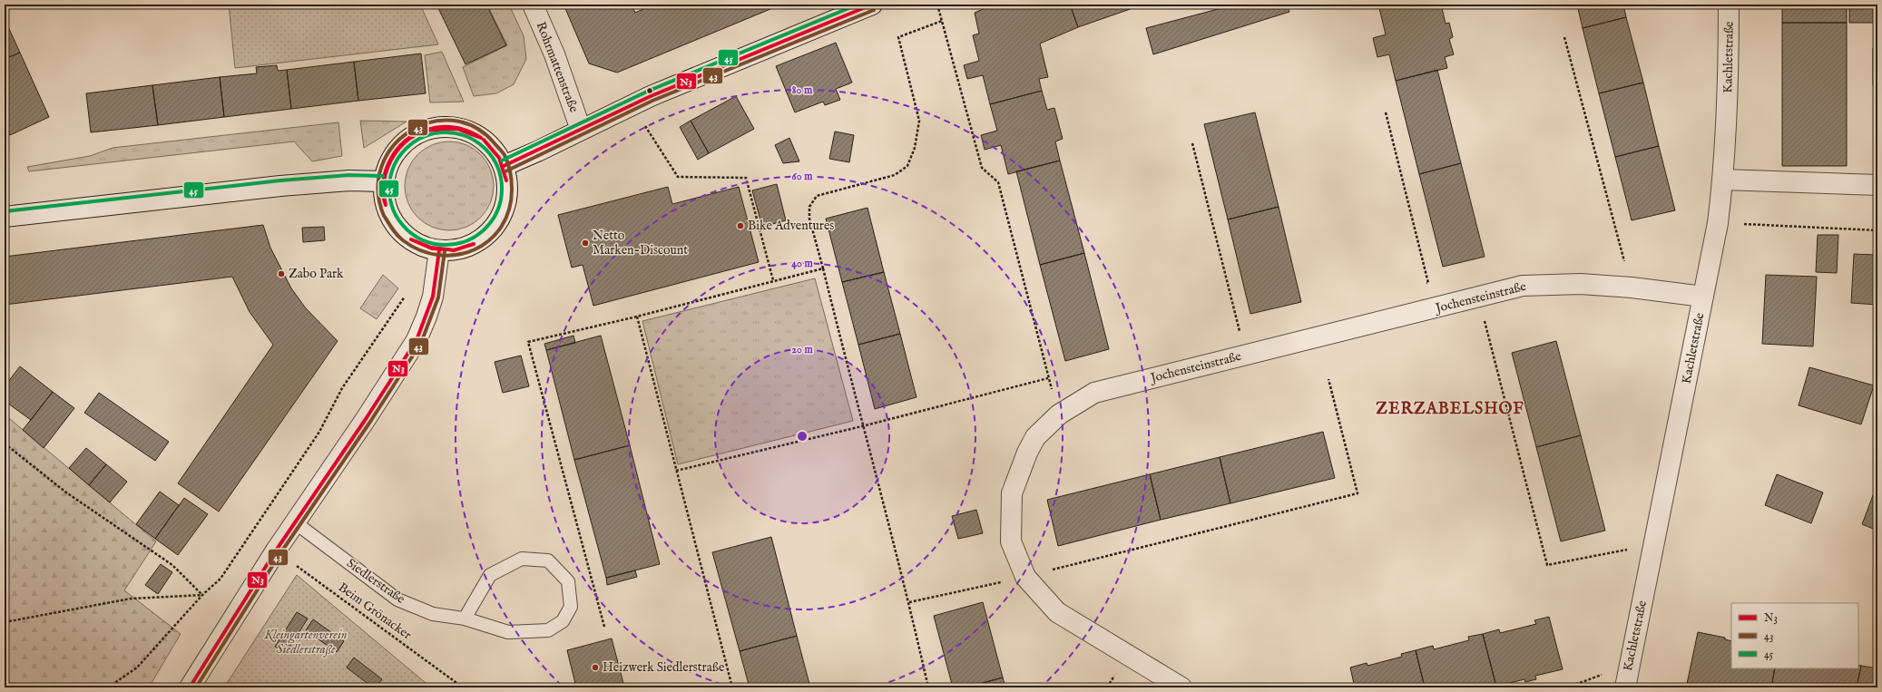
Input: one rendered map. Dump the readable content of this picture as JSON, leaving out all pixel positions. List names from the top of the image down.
{
  "streets": {
    "street": ["Kachletstraße", "Rohrmattenstraße", "Jochensteinstraße"],
    "lane": ["Siedlerstraße"],
    "path": ["Beim Grönacker"]
  },
  "crossings": [
    ["Kachletstraße", "Jochensteinstraße"]
  ],
  "districts": ["ZERZABELSHOF"],
  "parks": ["Kleingartenverein Siedlerstraße"],
  "places": [
    "Bike Adventures",
    "Netto Marken-Discount",
    "Zabo Park",
    "Heizwerk Siedlerstraße"
  ],
  "lines": ["transit line N3", "transit line 45", "transit line 43"],
  "legend": ["N3", "43", "45"],
  "rings": [
    "80 m",
    "60 m",
    "40 m",
    "20 m"
  ]
}
